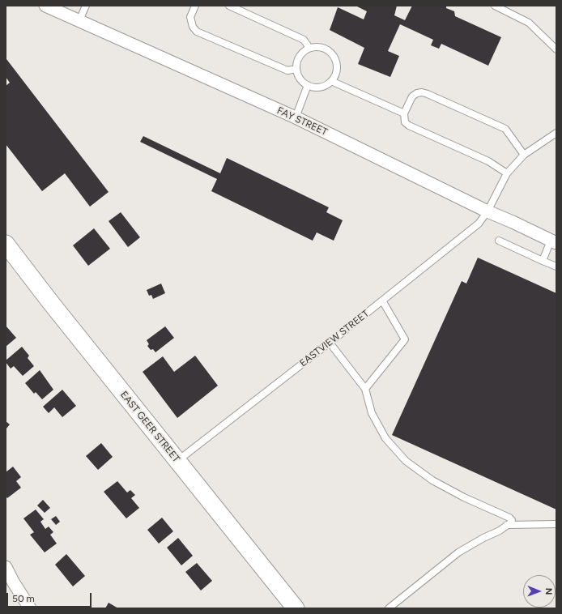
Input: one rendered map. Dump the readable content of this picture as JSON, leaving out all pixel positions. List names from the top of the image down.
{
  "streets": {
    "main road": ["EAST GEER STREET"],
    "street": ["FAY STREET"],
    "lane": ["EASTVIEW STREET"]
  },
  "crossings": [
    ["FAY STREET", "EASTVIEW STREET"],
    ["EASTVIEW STREET", "EAST GEER STREET"]
  ],
  "scale_bar": "50 m",
  "north": "right"
}
